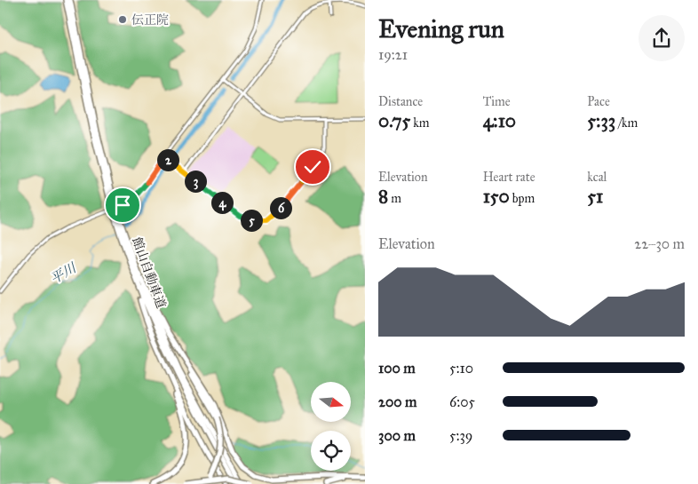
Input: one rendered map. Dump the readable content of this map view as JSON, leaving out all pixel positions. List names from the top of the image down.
{
  "streets": {
    "highway": ["館山自動車道"]
  },
  "water": ["平川"],
  "places": ["伝正院"],
  "north": "right",
  "page": {
    "heading": ["Evening run", "19:21"],
    "stats": [
      ["Distance", "0.75 km"],
      ["Time", "4:10"],
      ["Pace", "5:33 /km"],
      ["Elevation", "8 m"],
      ["Heart rate", "150 bpm"],
      ["kcal", "51"]
    ],
    "pins": [
      "2",
      "3",
      "4",
      "6",
      "5"
    ],
    "chart": ["Elevation", "22–30 m"],
    "list": [
      {
        "name": "100 m",
        "note": "5:10"
      },
      {
        "name": "200 m",
        "note": "6:05"
      },
      {
        "name": "300 m",
        "note": "5:39"
      }
    ]
  }
}
